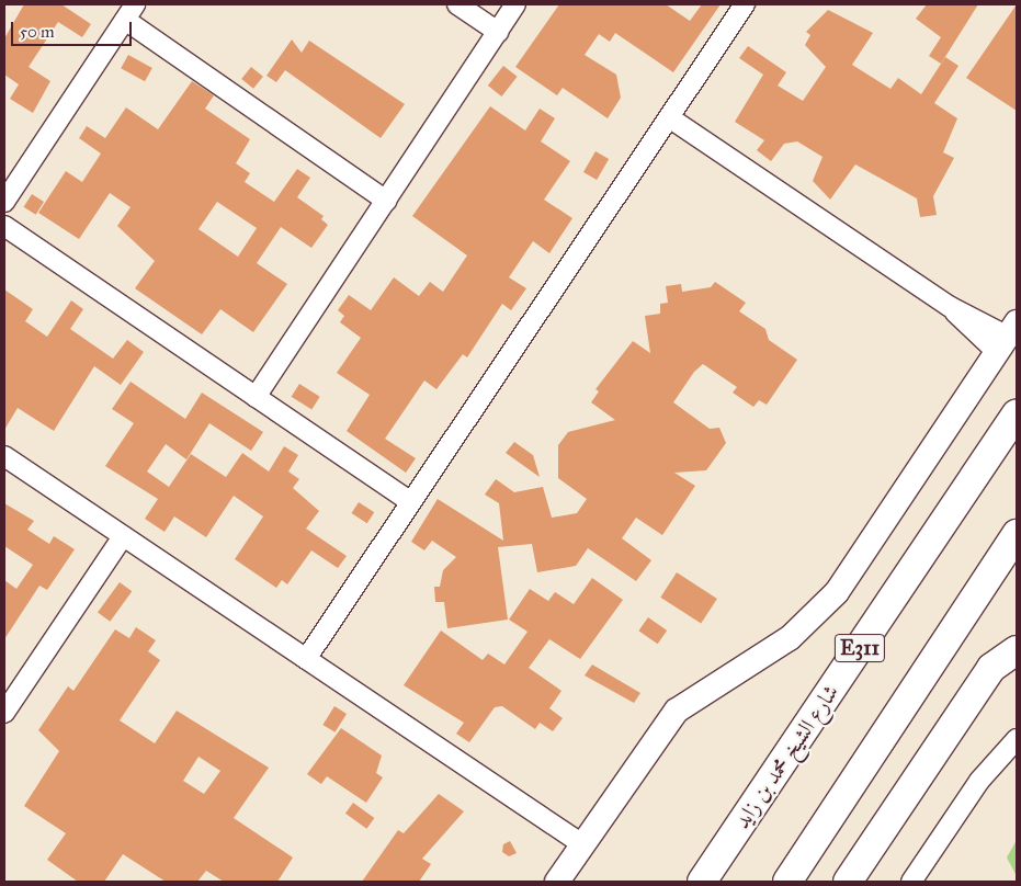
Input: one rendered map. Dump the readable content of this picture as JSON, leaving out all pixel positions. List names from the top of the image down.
{
  "streets": {
    "highway": ["E311", "شارع الشيخ محمد بن زايد"]
  },
  "scale_bar": "50 m"
}
